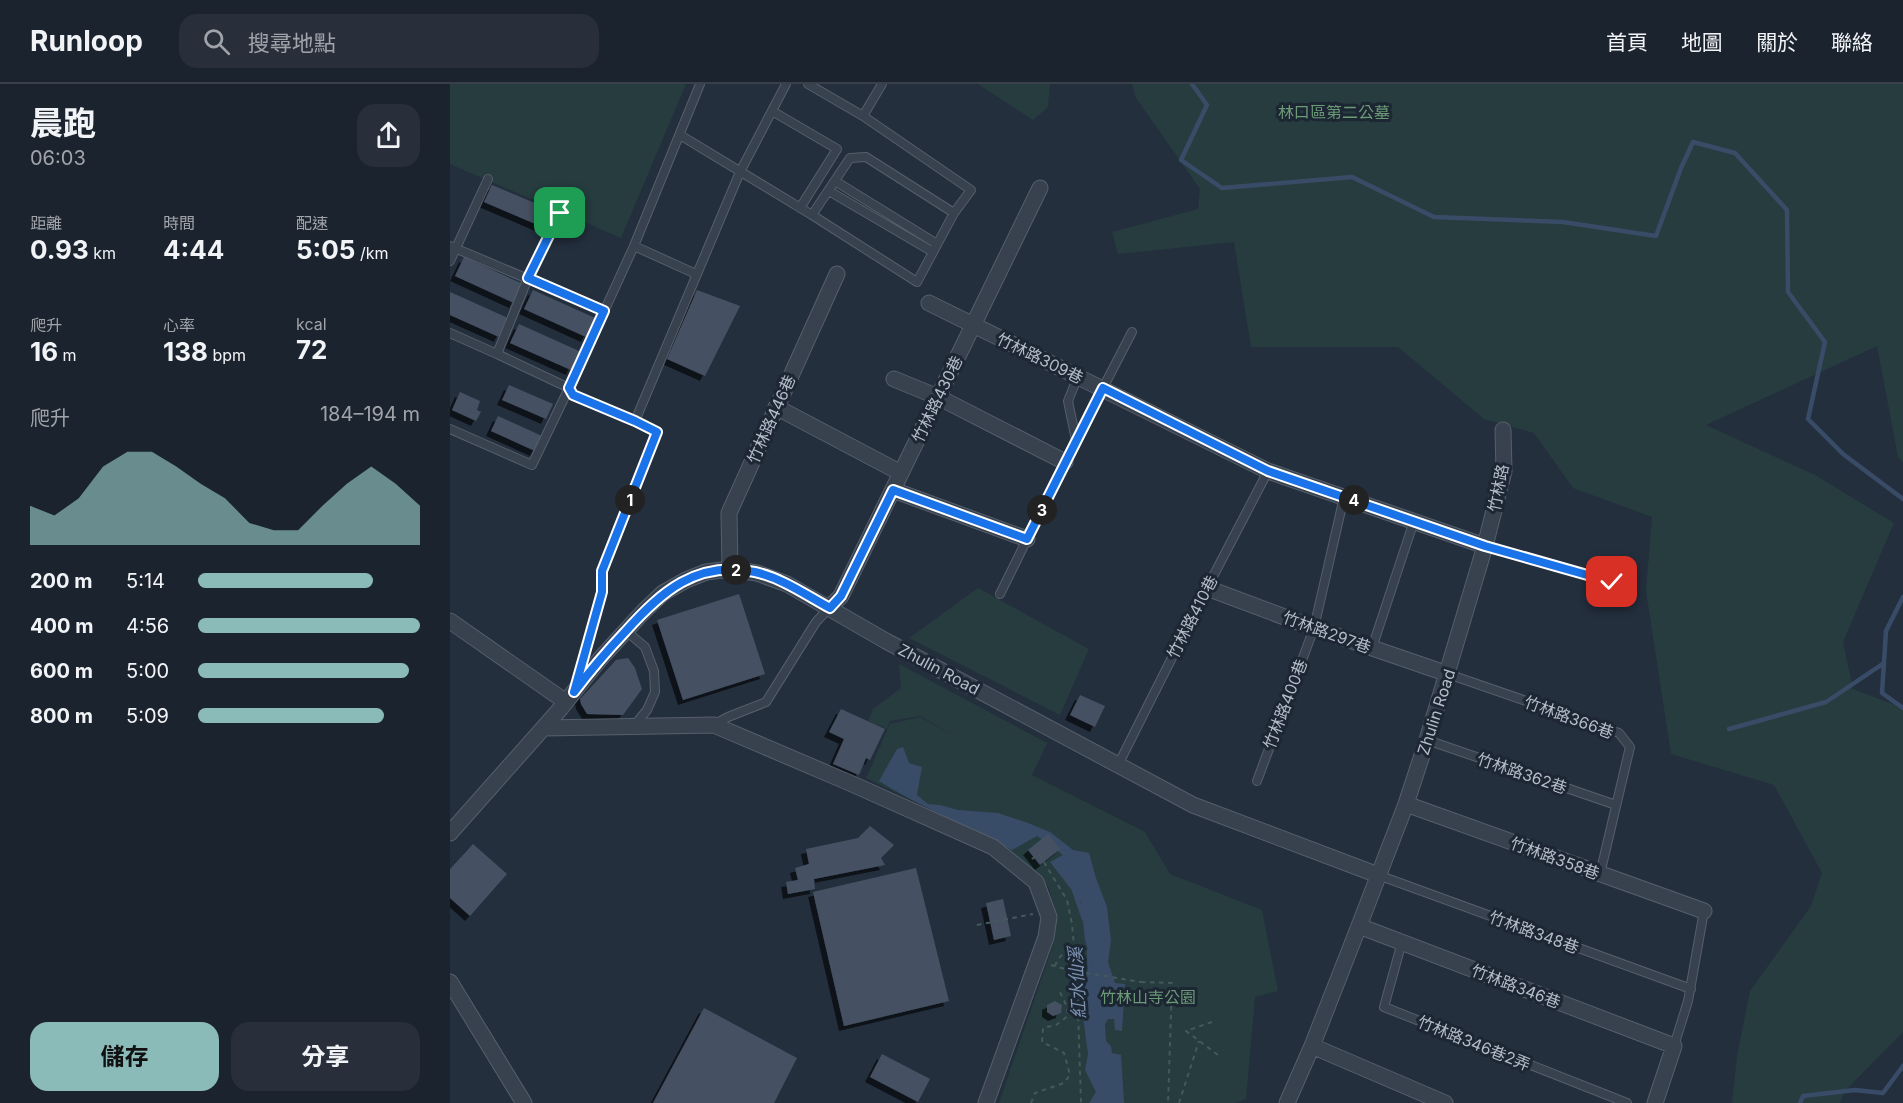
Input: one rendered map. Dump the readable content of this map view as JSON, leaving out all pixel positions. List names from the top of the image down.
{
  "streets": {
    "street": [
      "竹林路309巷",
      "竹林路430巷",
      "竹林路446巷",
      "竹林路",
      "竹林路297巷",
      "Zhulin Road",
      "竹林路358巷",
      "竹林路346巷"
    ],
    "lane": [
      "竹林路410巷",
      "竹林路400巷",
      "竹林路366巷",
      "竹林路362巷",
      "竹林路348巷",
      "竹林路346巷2弄"
    ]
  },
  "crossings": [
    ["竹林路309巷", "竹林路430巷"],
    ["竹林路309巷", "竹林路"],
    ["竹林路309巷", "竹林路410巷"],
    ["竹林路309巷", "Zhulin Road"],
    ["竹林路309巷", "竹林路400巷"],
    ["竹林路430巷", "Zhulin Road"],
    ["竹林路446巷", "Zhulin Road"],
    ["竹林路", "Zhulin Road"],
    ["竹林路410巷", "竹林路297巷"],
    ["竹林路410巷", "Zhulin Road"],
    ["竹林路297巷", "Zhulin Road"],
    ["竹林路297巷", "竹林路400巷"],
    ["竹林路297巷", "竹林路366巷"],
    ["Zhulin Road", "竹林路366巷"],
    ["Zhulin Road", "竹林路362巷"],
    ["Zhulin Road", "竹林路358巷"],
    ["Zhulin Road", "竹林路348巷"],
    ["Zhulin Road", "竹林路346巷"],
    ["竹林路366巷", "竹林路362巷"],
    ["竹林路366巷", "竹林路358巷"],
    ["竹林路346巷", "竹林路346巷2弄"]
  ],
  "water": ["紅水仙溪"],
  "parks": ["林口區第二公墓", "竹林山寺公園"],
  "page": {
    "header": "Runloop",
    "search": "搜尋地點",
    "nav": [
      "首頁",
      "地圖",
      "關於",
      "聯絡"
    ],
    "heading": ["晨跑", "06:03"],
    "stats": [
      ["距離", "0.93 km"],
      ["時間", "4:44"],
      ["配速", "5:05 /km"],
      ["爬升", "16 m"],
      ["心率", "138 bpm"],
      ["kcal", "72"]
    ],
    "chart": ["爬升", "184–194 m"],
    "pins": [
      "1",
      "4",
      "3",
      "2"
    ],
    "list": [
      {
        "name": "200 m",
        "note": "5:14"
      },
      {
        "name": "400 m",
        "note": "4:56"
      },
      {
        "name": "600 m",
        "note": "5:00"
      },
      {
        "name": "800 m",
        "note": "5:09"
      }
    ],
    "buttons": ["儲存", "分享"]
  }
}
